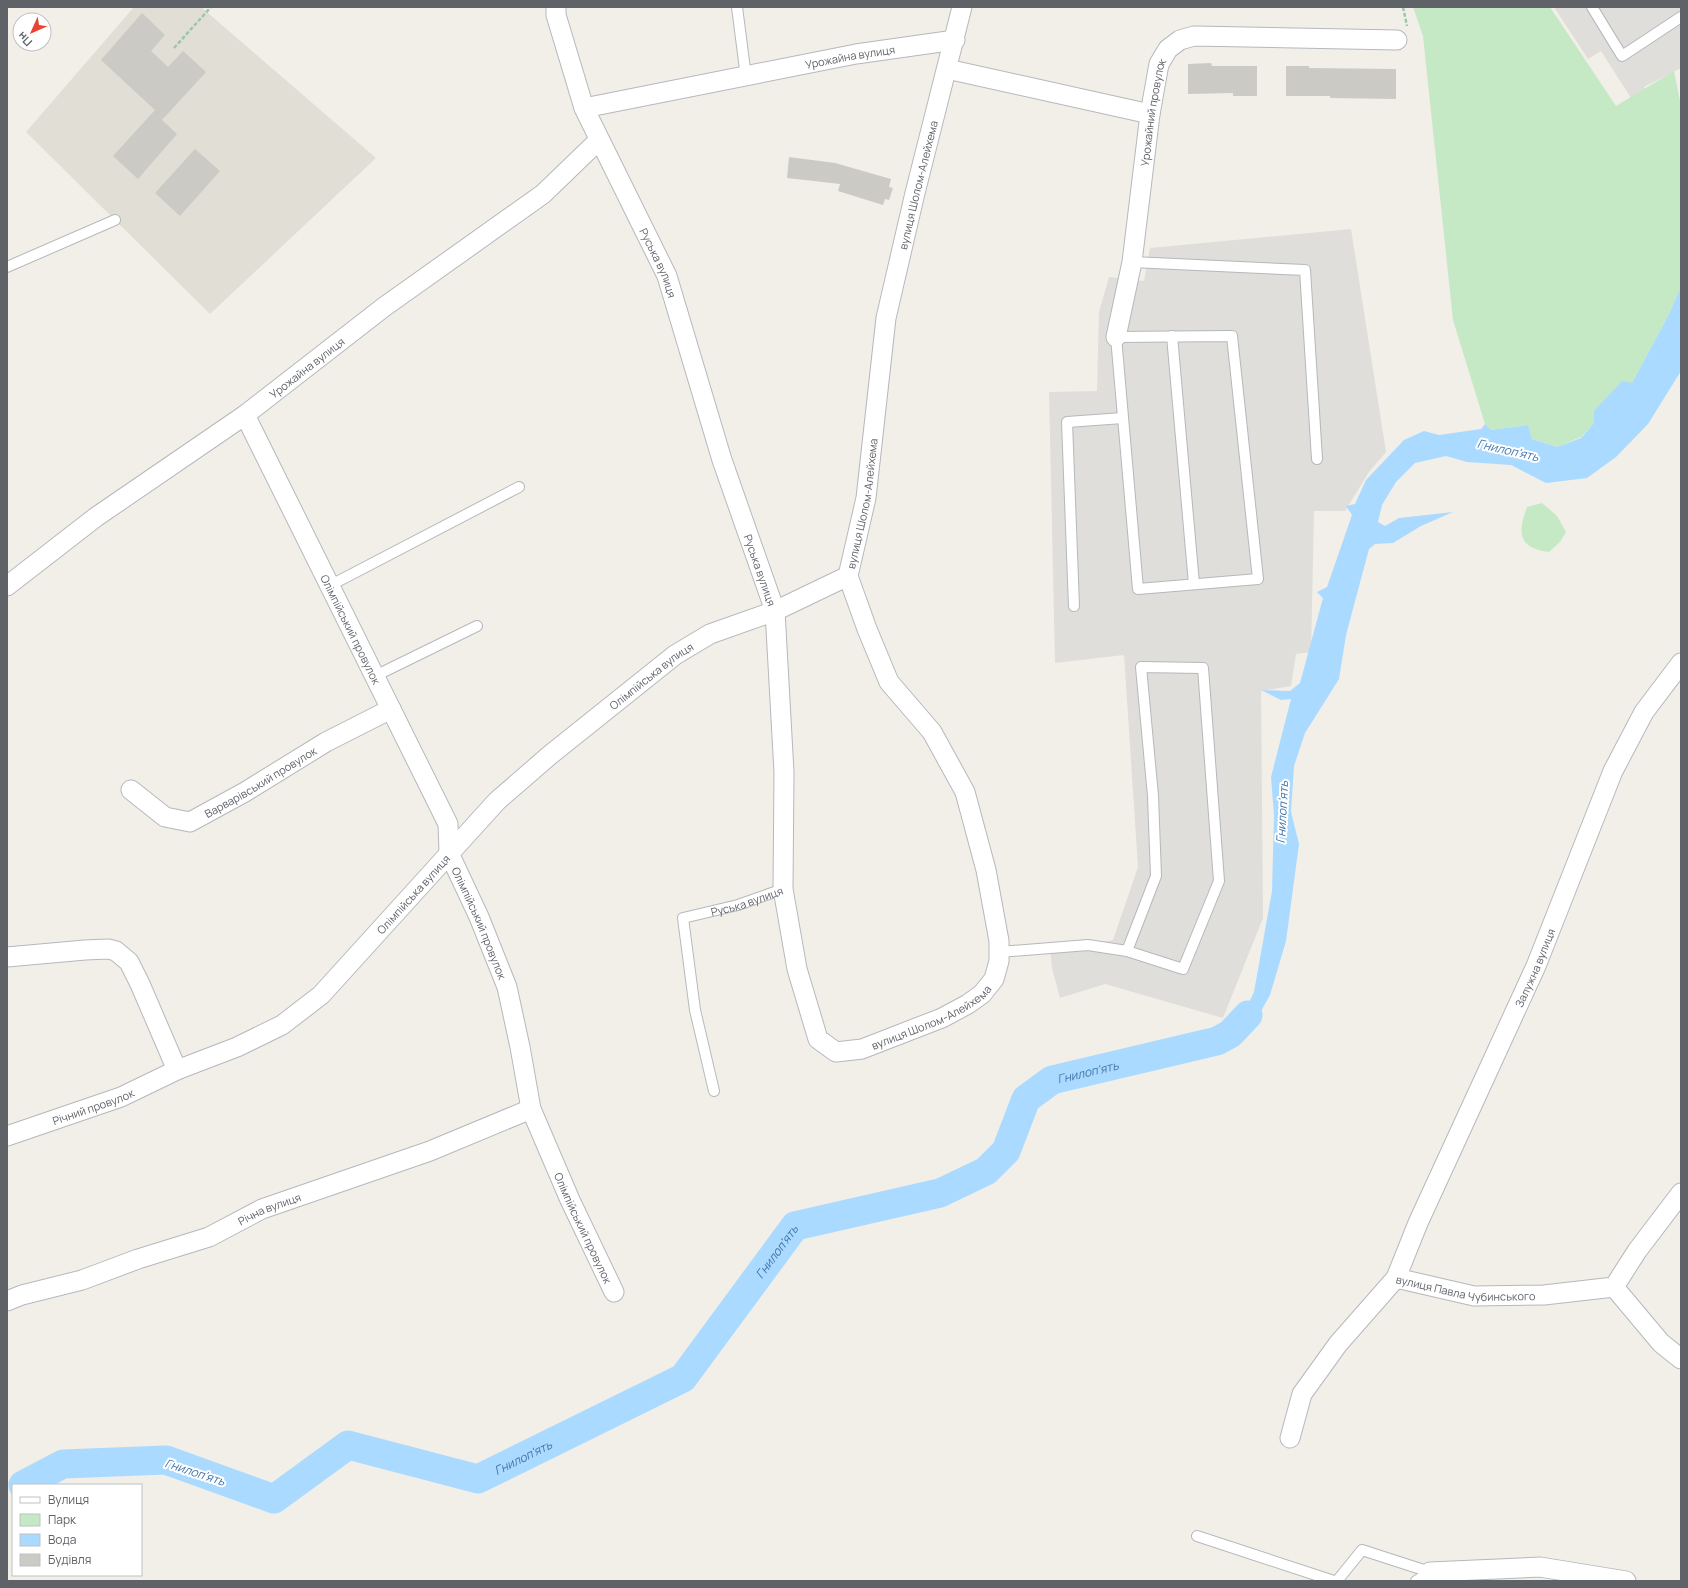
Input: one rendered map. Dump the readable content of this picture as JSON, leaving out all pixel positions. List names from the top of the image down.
{
  "streets": {
    "street": [
      "Урожайна вулиця",
      "Урожайний провулок",
      "вулиця Шолом-Алейхема",
      "Руська вулиця",
      "Олімпійський провулок",
      "Олімпійська вулиця",
      "Варварівський провулок",
      "Залужна вулиця",
      "Річний провулок",
      "Річна вулиця",
      "вулиця Павла Чубинського"
    ]
  },
  "crossings": [
    ["Урожайна вулиця", "вулиця Шолом-Алейхема"],
    ["Урожайна вулиця", "Руська вулиця"],
    ["Урожайна вулиця", "Олімпійський провулок"],
    ["вулиця Шолом-Алейхема", "Руська вулиця"],
    ["вулиця Шолом-Алейхема", "Олімпійська вулиця"],
    ["Руська вулиця", "Олімпійська вулиця"],
    ["Олімпійський провулок", "Олімпійська вулиця"],
    ["Олімпійський провулок", "Варварівський провулок"],
    ["Олімпійський провулок", "Річна вулиця"],
    ["Олімпійська вулиця", "Річний провулок"],
    ["Залужна вулиця", "вулиця Павла Чубинського"]
  ],
  "water": ["Гнилоп'ять"],
  "legend": [
    "Вулиця",
    "Парк",
    "Вода",
    "Будівля"
  ],
  "north": "bottom left"
}
